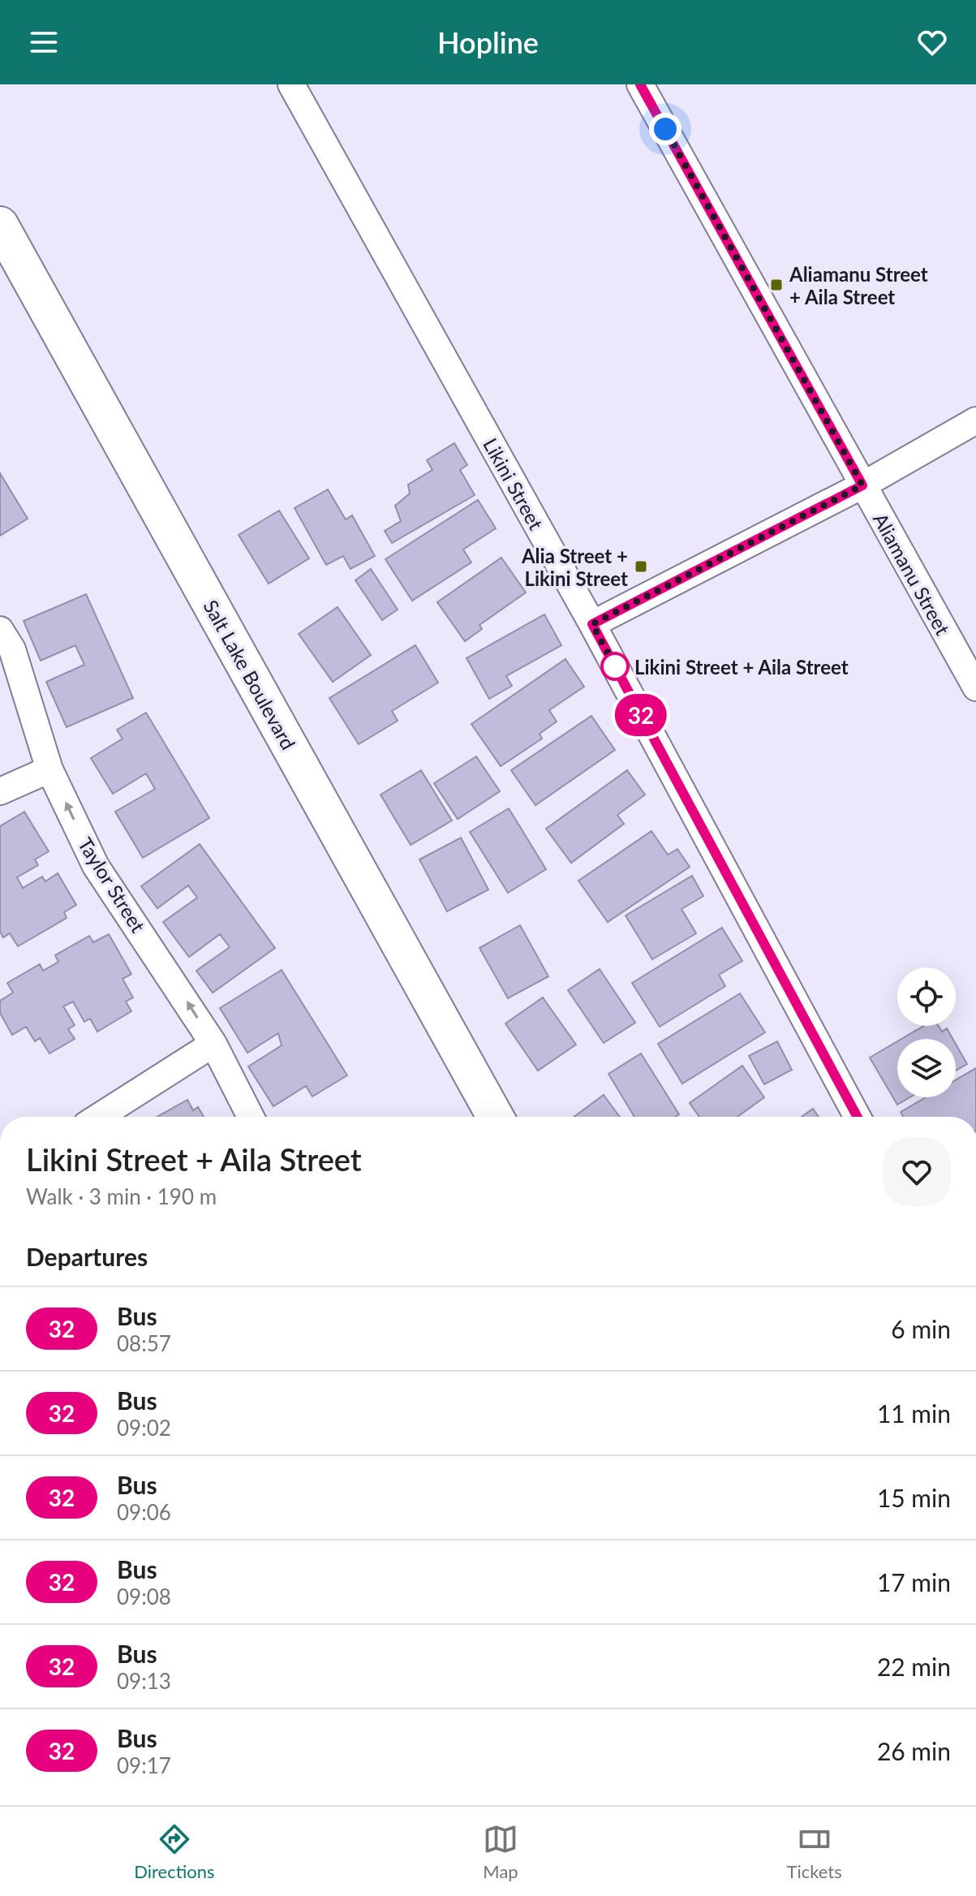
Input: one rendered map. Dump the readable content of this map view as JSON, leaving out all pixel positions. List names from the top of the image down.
{
  "streets": {
    "main road": ["Salt Lake Boulevard"],
    "street": ["Likini Street", "Aliamanu Street", "Taylor Street"]
  },
  "one_way": ["Taylor Street"],
  "places": {
    "transit": ["Aliamanu Street + Aila Street", "Alia Street + Likini Street"],
    "other": ["Likini Street + Aila Street"]
  },
  "lines": ["bus line 32"],
  "page": {
    "header": "Hopline",
    "on_map": "32",
    "heading": [
      ["Likini Street + Aila Street", "Walk · 3 min · 190 m"],
      "Departures"
    ],
    "list": [
      {
        "mark": "32",
        "name": "Bus",
        "note": "08:57",
        "value": "6 min"
      },
      {
        "mark": "32",
        "name": "Bus",
        "note": "09:02",
        "value": "11 min"
      },
      {
        "mark": "32",
        "name": "Bus",
        "note": "09:06",
        "value": "15 min"
      },
      {
        "mark": "32",
        "name": "Bus",
        "note": "09:08",
        "value": "17 min"
      },
      {
        "mark": "32",
        "name": "Bus",
        "note": "09:13",
        "value": "22 min"
      },
      {
        "mark": "32",
        "name": "Bus",
        "note": "09:17",
        "value": "26 min"
      }
    ],
    "tabs": ["Directions", "Map", "Tickets"]
  }
}
